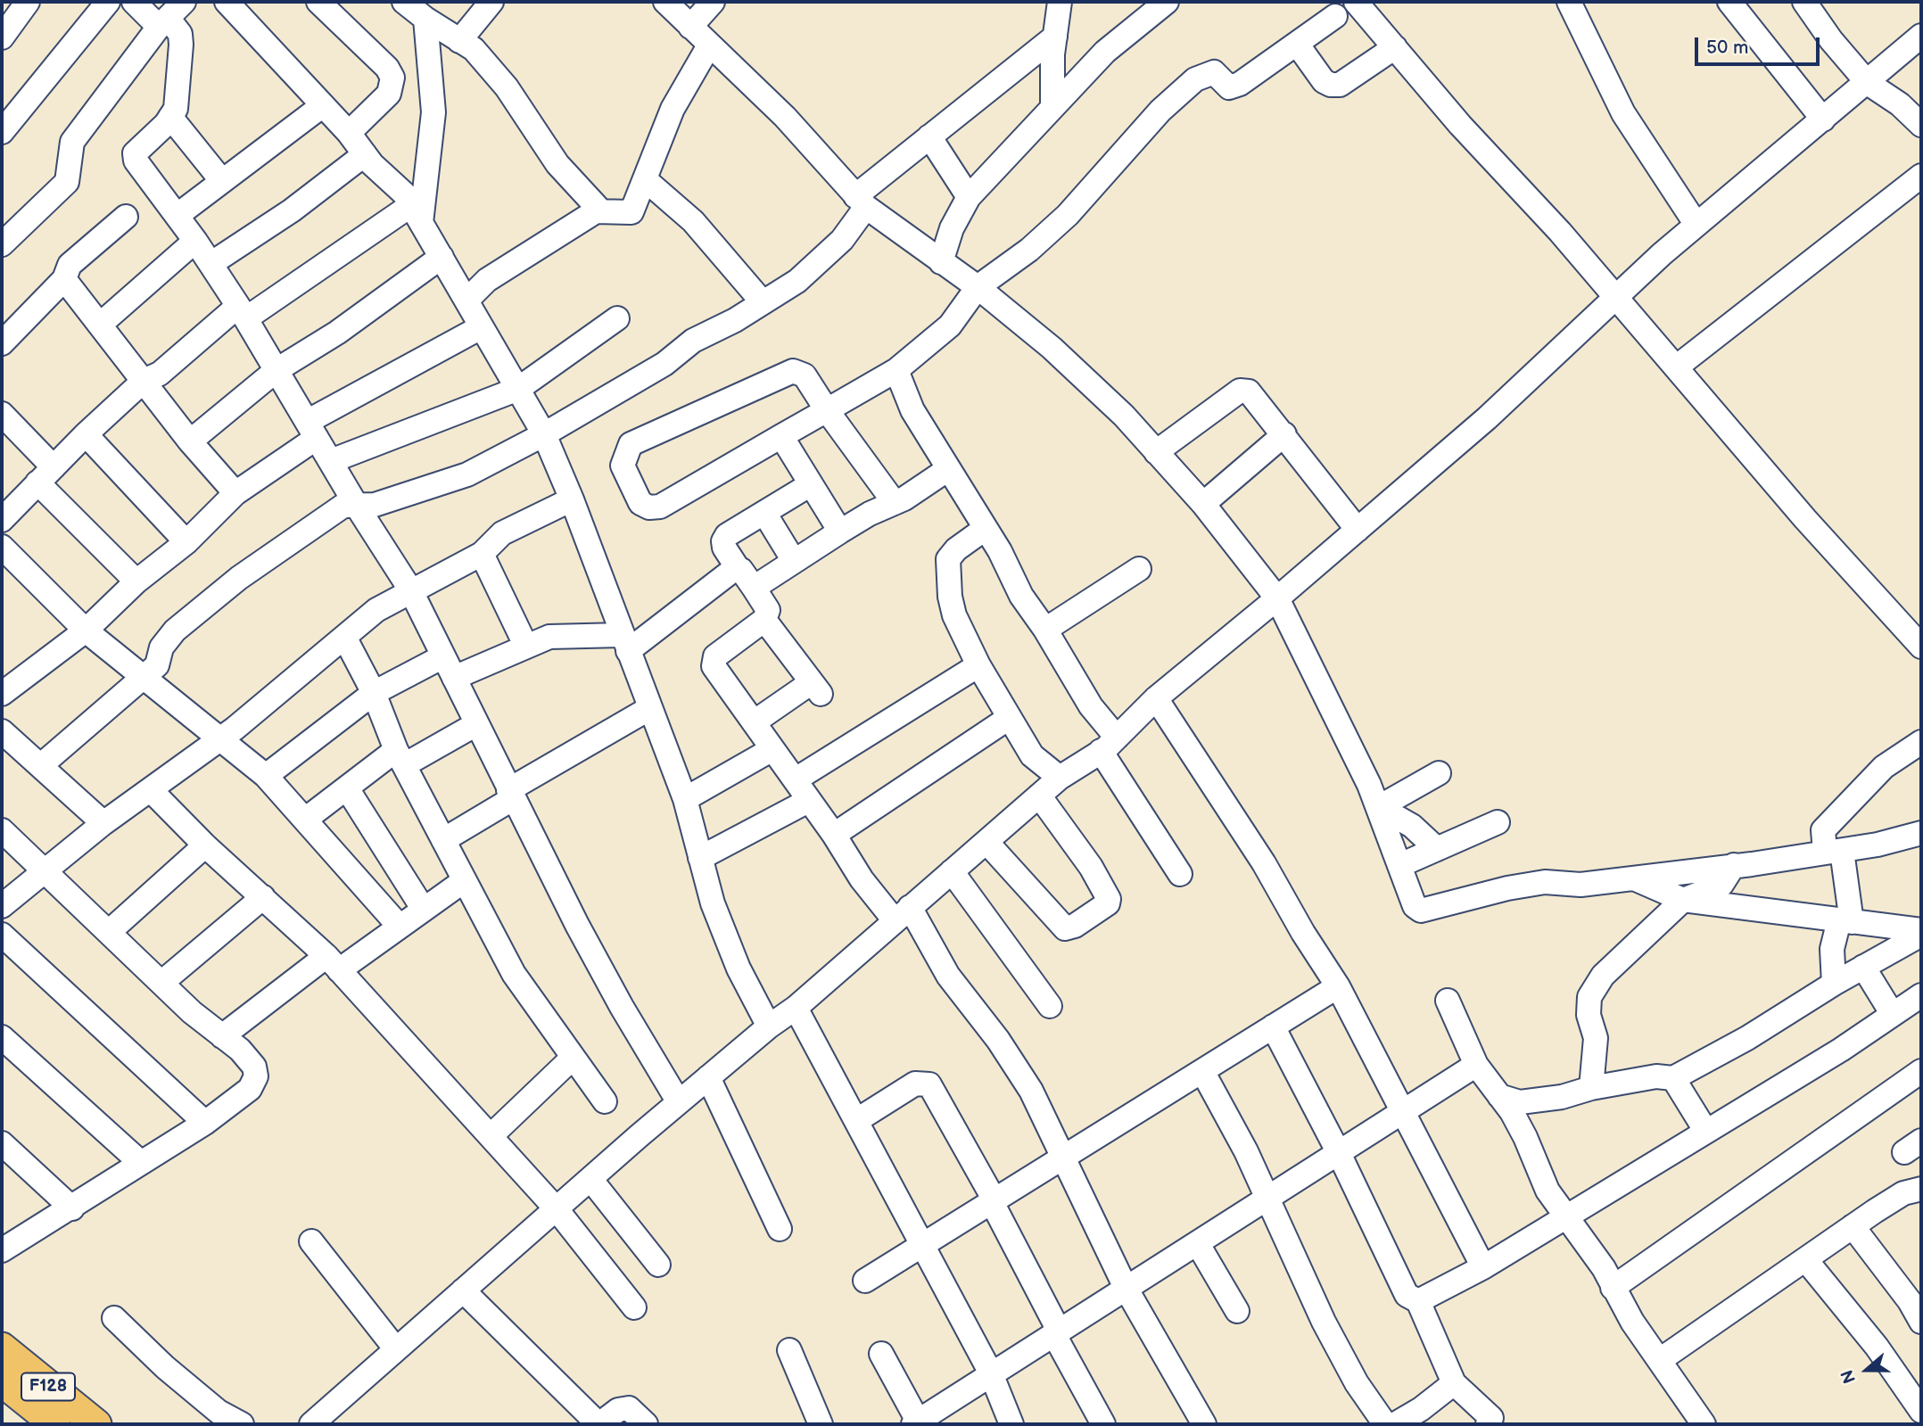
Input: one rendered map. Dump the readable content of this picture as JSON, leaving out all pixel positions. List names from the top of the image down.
{
  "streets": {
    "main road": ["F128"]
  },
  "scale_bar": "50 m",
  "north": "left"
}
